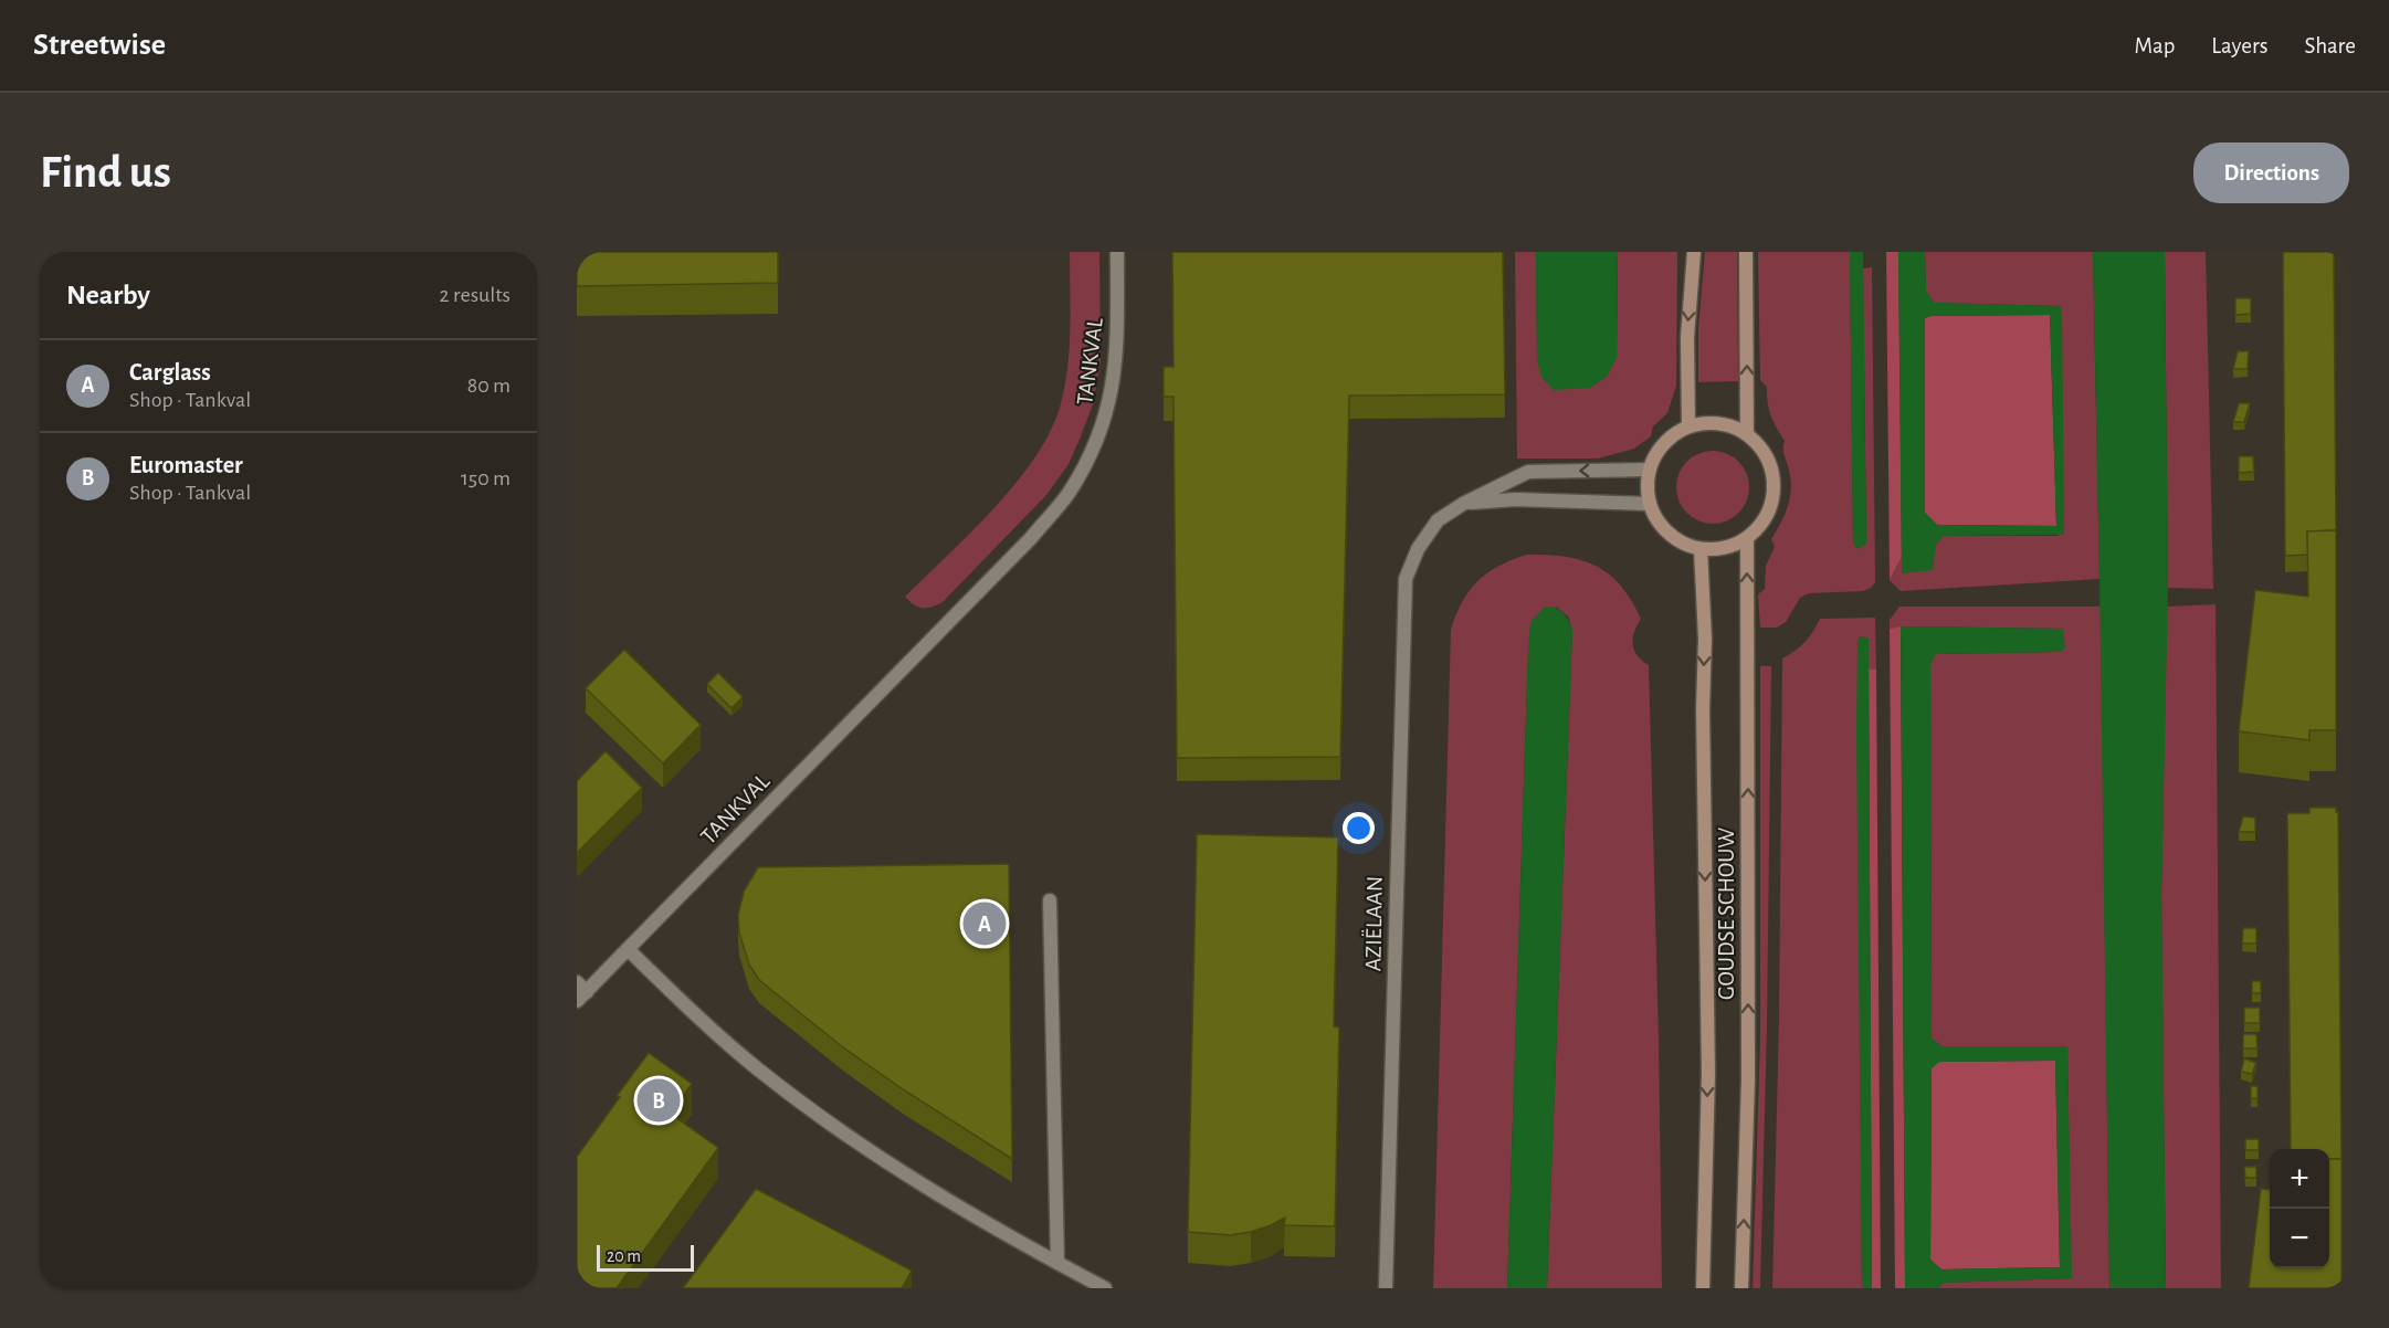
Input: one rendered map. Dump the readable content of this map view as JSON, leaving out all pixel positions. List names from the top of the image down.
{
  "streets": {
    "main road": ["GOUDSE SCHOUW"],
    "street": ["TANKVAL", "AZIËLAAN"]
  },
  "crossings": [
    ["GOUDSE SCHOUW", "AZIËLAAN"]
  ],
  "scale_bar": "20 m",
  "page": {
    "header": "Streetwise",
    "nav": ["Map", "Layers", "Share"],
    "buttons": "Directions",
    "title": "Find us",
    "heading": ["Nearby", "2 results"],
    "list": [
      {
        "mark": "A",
        "name": "Carglass",
        "note": "Shop · Tankval",
        "value": "80 m"
      },
      {
        "mark": "B",
        "name": "Euromaster",
        "note": "Shop · Tankval",
        "value": "150 m"
      }
    ],
    "pins": ["A", "B"],
    "map_buttons": ["+", "−"],
    "scale": "20 m"
  }
}
